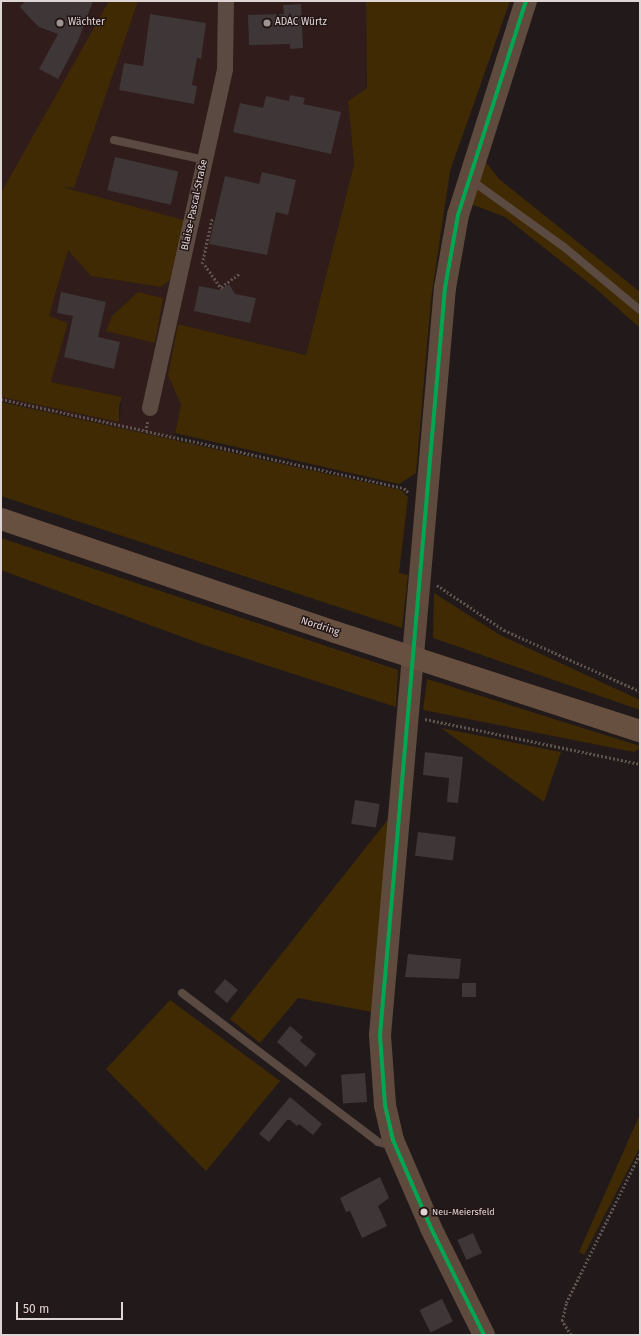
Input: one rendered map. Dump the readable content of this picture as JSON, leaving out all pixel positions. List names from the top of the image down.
{
  "streets": {
    "main road": ["Nordring"],
    "street": ["Blaise-Pascal-Straße"]
  },
  "places": ["Wächter", "ADAC Würtz", "Neu-Meiersfeld"],
  "scale_bar": "50 m"
}
